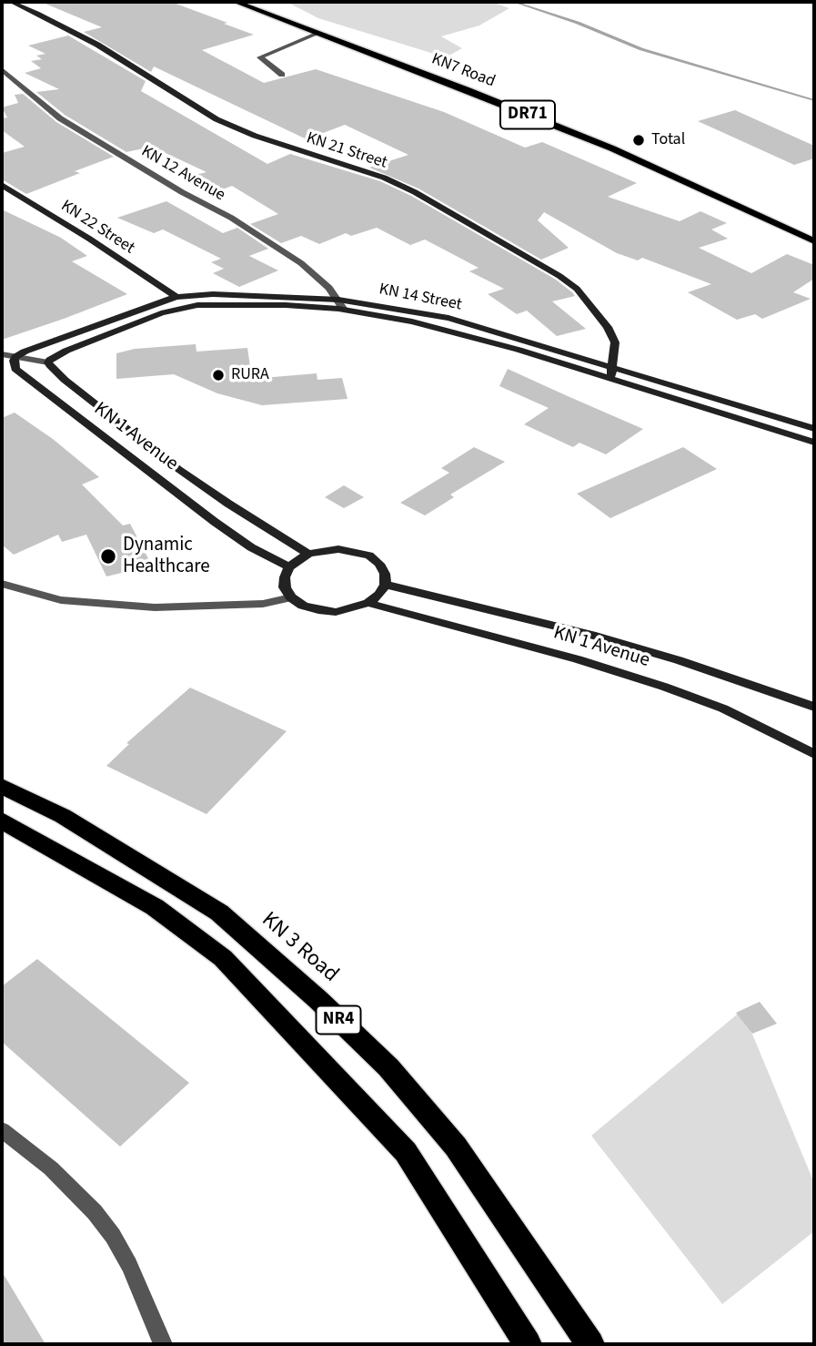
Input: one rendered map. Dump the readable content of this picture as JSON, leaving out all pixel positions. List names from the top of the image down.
{
  "streets": {
    "highway": ["KN 3 Road", "NR4"],
    "main road": ["KN7 Road", "DR71"],
    "street": [
      "KN 21 Street",
      "KN 12 Avenue",
      "KN 22 Street",
      "KN 14 Street",
      "KN 1 Avenue"
    ]
  },
  "crossings": [
    ["KN 21 Street", "KN 14 Street"],
    ["KN 12 Avenue", "KN 14 Street"],
    ["KN 22 Street", "KN 14 Street"],
    ["KN 14 Street", "KN 1 Avenue"]
  ],
  "places": ["Total", "RURA", "Dynamic Healthcare"]
}
